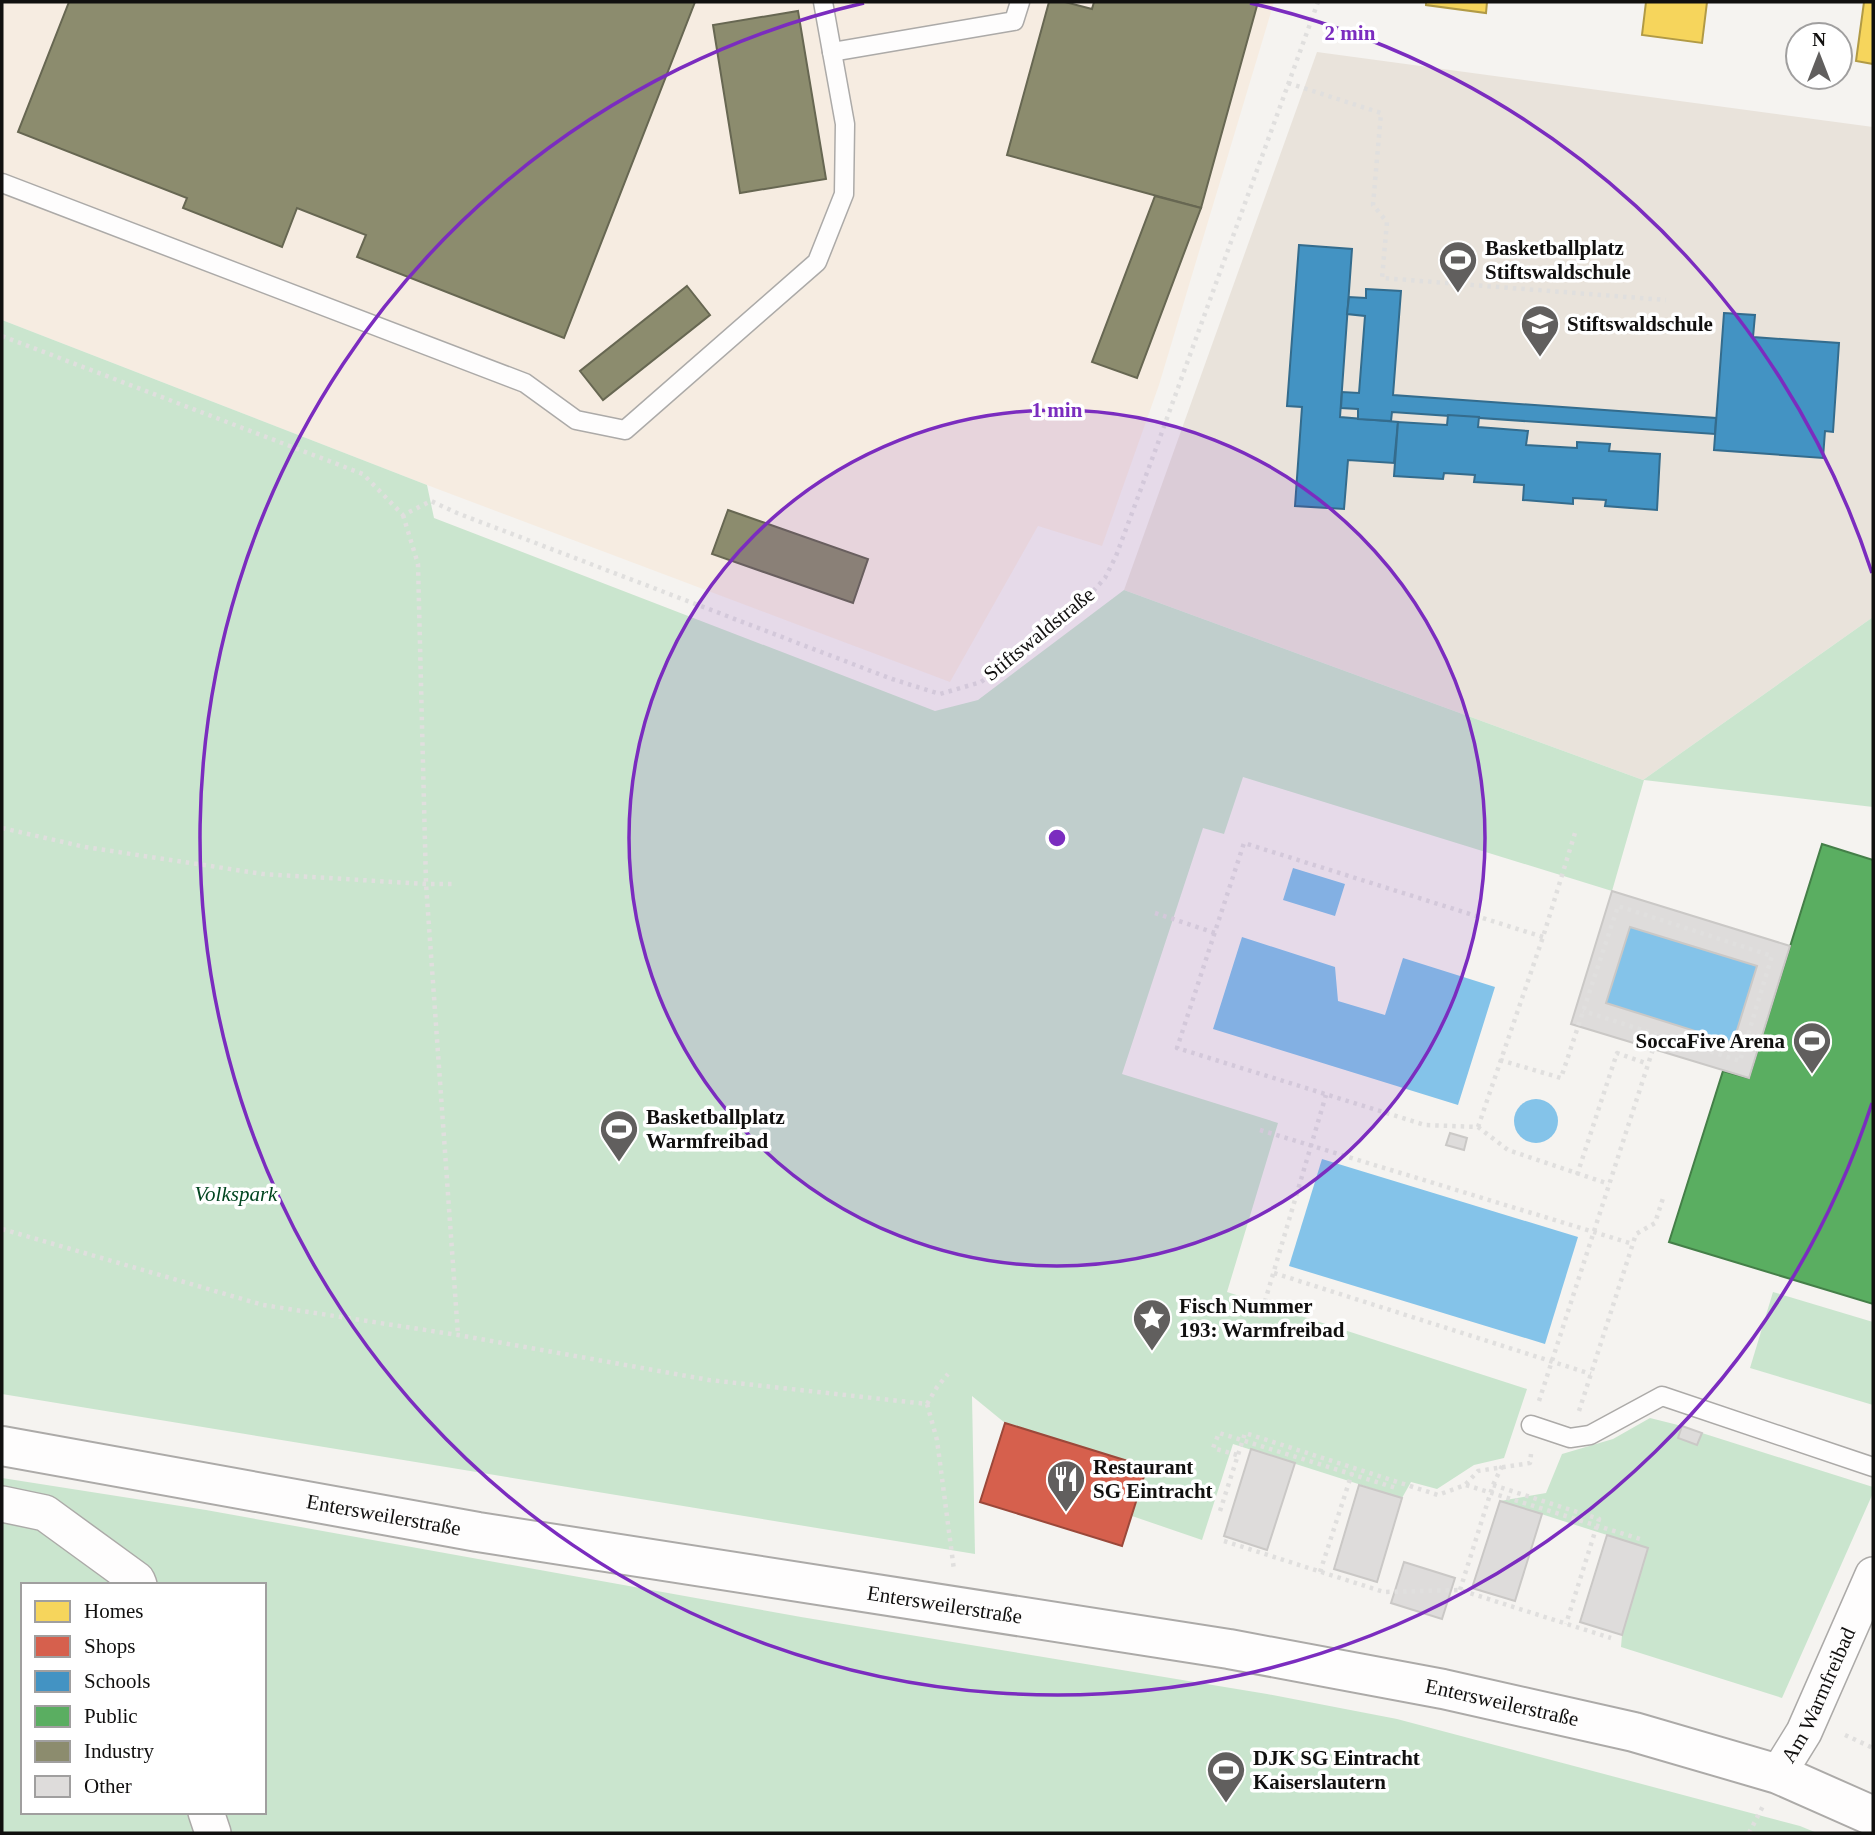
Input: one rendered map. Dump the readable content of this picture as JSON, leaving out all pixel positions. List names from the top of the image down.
{
  "streets": {
    "main road": ["Entersweilerstraße"],
    "street": ["Am Warmfreibad"],
    "path": ["Stiftswaldstraße"]
  },
  "crossings": [
    ["Entersweilerstraße", "Am Warmfreibad"]
  ],
  "parks": ["Volkspark"],
  "places": {
    "sports": [
      "Basketballplatz Stiftswaldschule",
      "SoccaFive Arena",
      "Basketballplatz Warmfreibad",
      "DJK SG Eintracht Kaiserslautern"
    ],
    "school or university": ["Stiftswaldschule"],
    "place": ["Fisch Nummer 193: Warmfreibad"],
    "restaurant": ["Restaurant SG Eintracht"]
  },
  "legend": [
    "Homes",
    "Shops",
    "Schools",
    "Public",
    "Industry",
    "Other"
  ],
  "north": "top",
  "rings": ["2 min", "1 min"]
}
